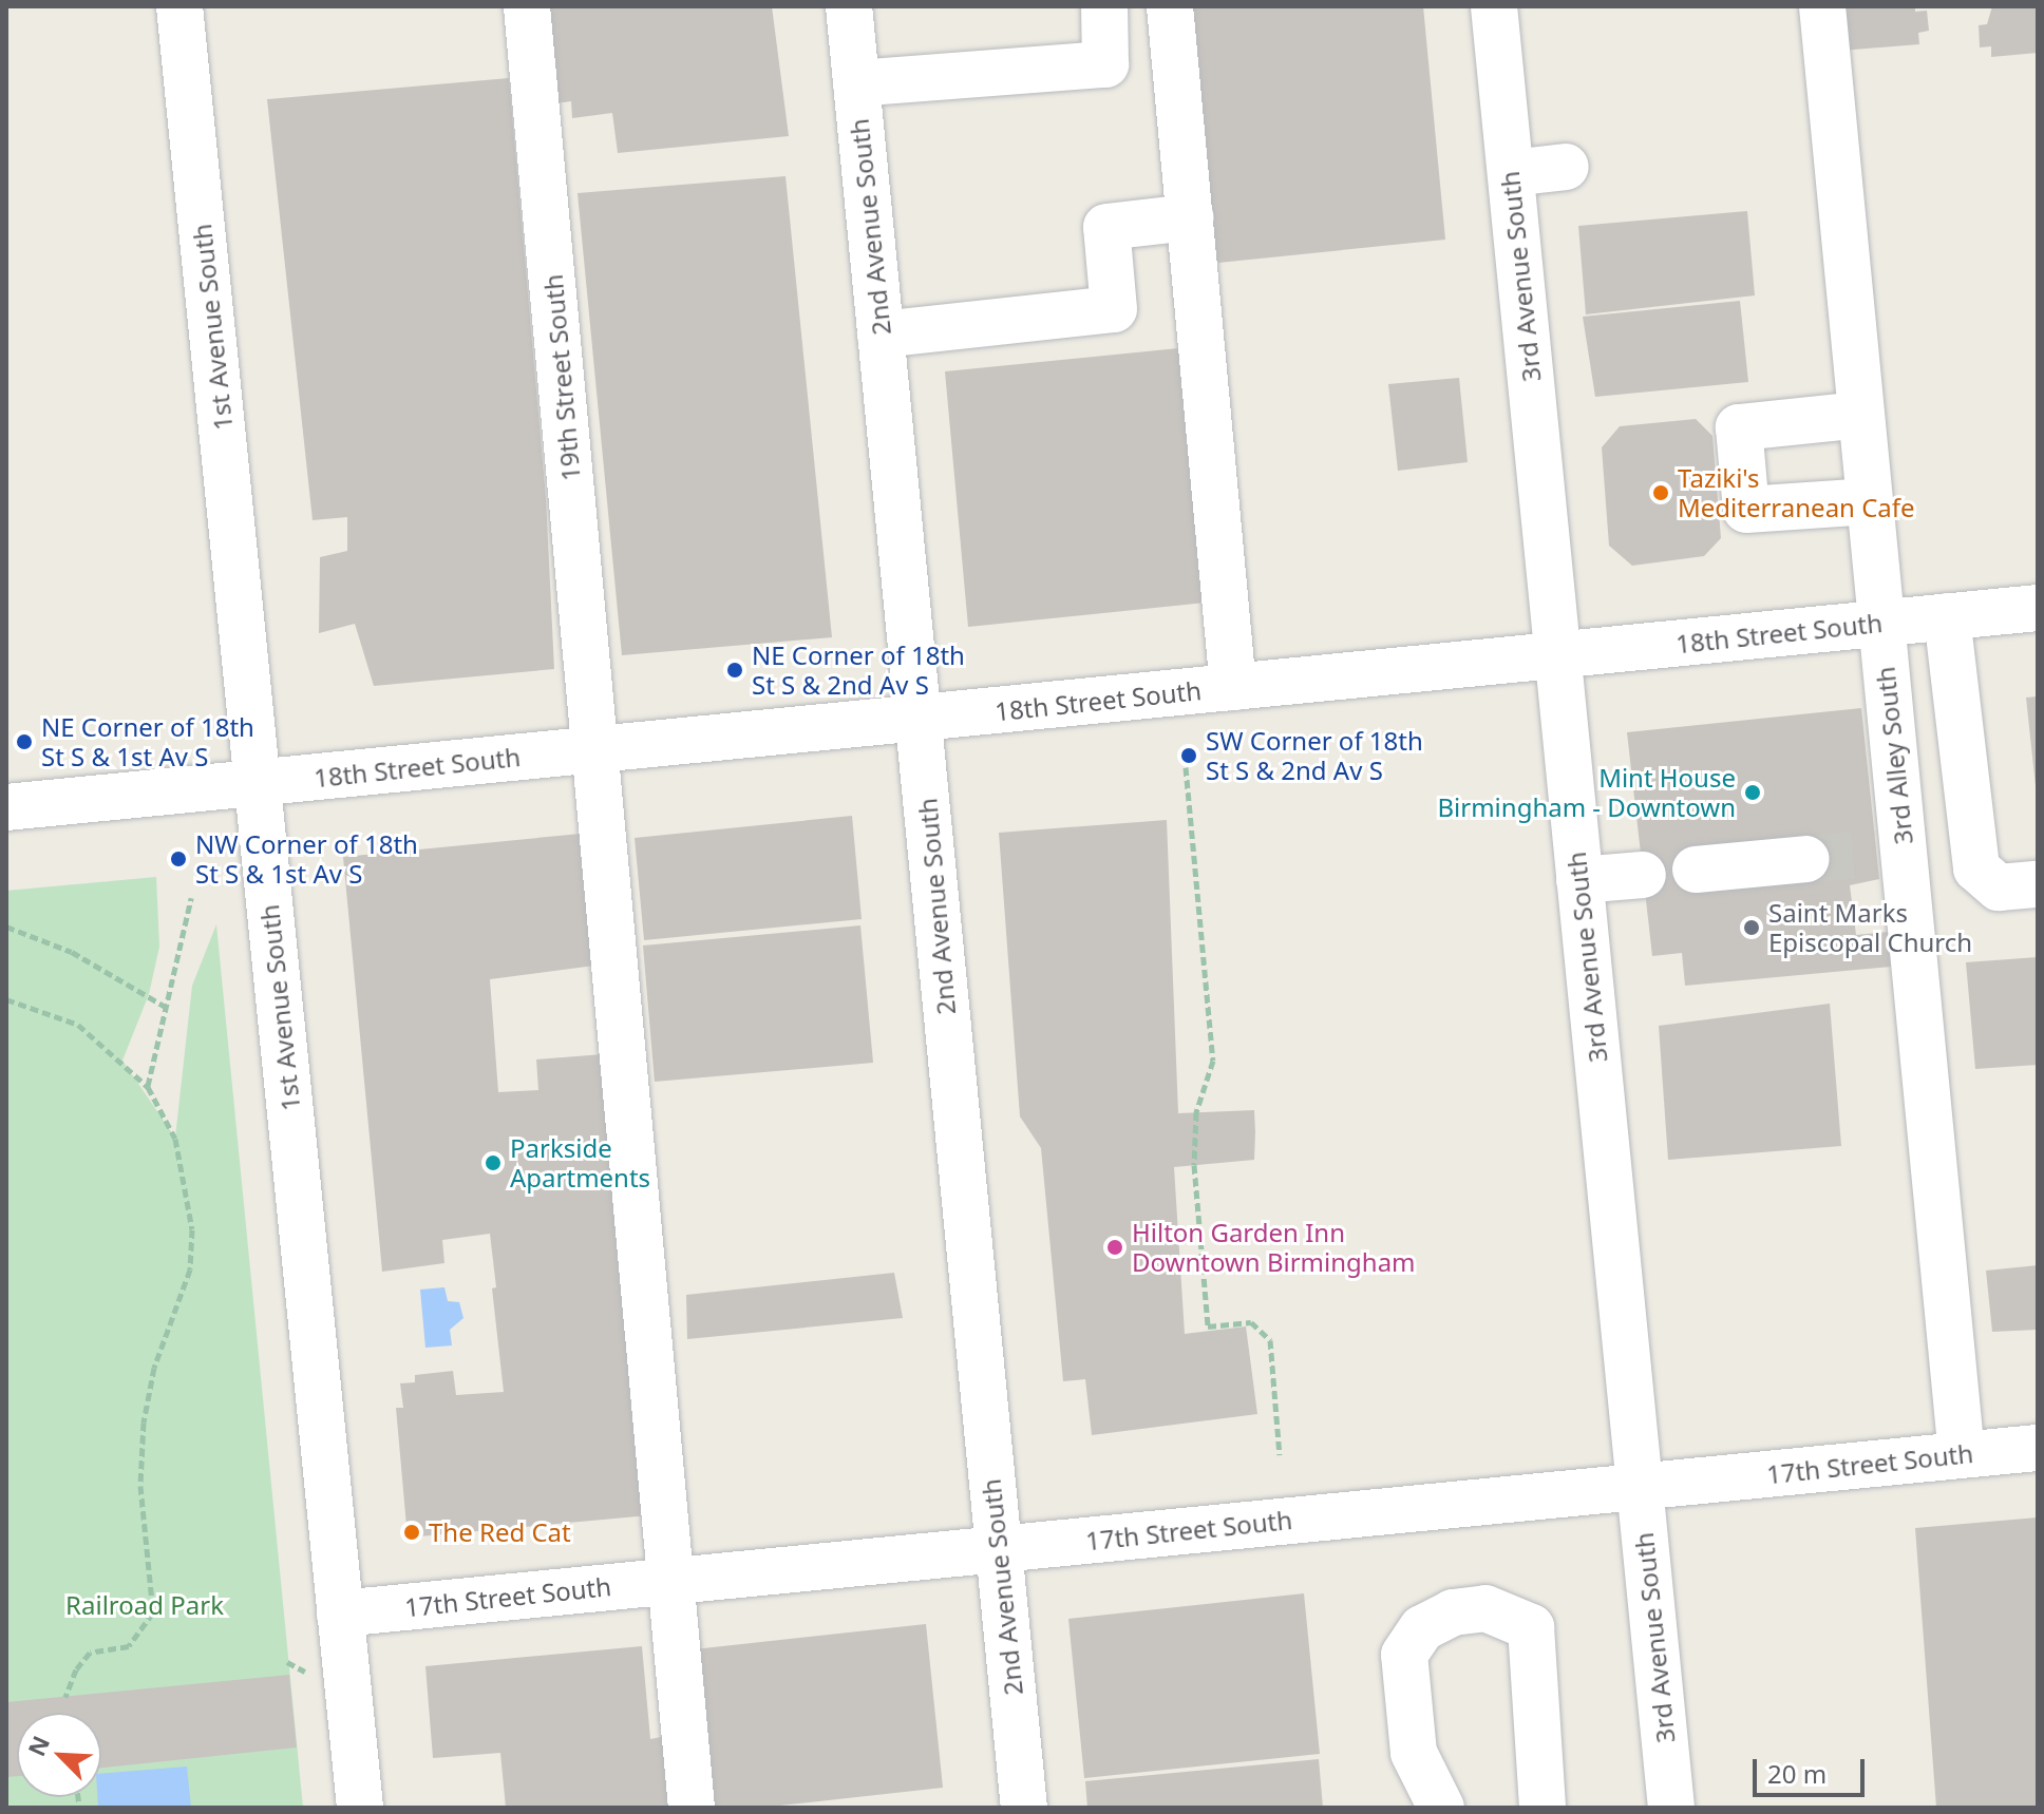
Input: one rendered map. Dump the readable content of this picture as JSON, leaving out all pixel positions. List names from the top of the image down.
{
  "streets": {
    "street": [
      "2nd Avenue South",
      "3rd Avenue South",
      "1st Avenue South",
      "19th Street South",
      "18th Street South",
      "3rd Alley South",
      "17th Street South"
    ]
  },
  "crossings": [
    ["2nd Avenue South", "18th Street South"],
    ["2nd Avenue South", "17th Street South"],
    ["3rd Avenue South", "18th Street South"],
    ["3rd Avenue South", "17th Street South"],
    ["1st Avenue South", "18th Street South"],
    ["1st Avenue South", "17th Street South"],
    ["19th Street South", "18th Street South"],
    ["19th Street South", "17th Street South"],
    ["18th Street South", "3rd Alley South"],
    ["3rd Alley South", "17th Street South"]
  ],
  "parks": ["Railroad Park"],
  "places": [
    "Taziki's Mediterranean Cafe",
    "NE Corner of 18th St S & 2nd Av S",
    "NE Corner of 18th St S & 1st Av S",
    "SW Corner of 18th St S & 2nd Av S",
    "Mint House Birmingham - Downtown",
    "NW Corner of 18th St S & 1st Av S",
    "Saint Marks Episcopal Church",
    "Parkside Apartments",
    "Hilton Garden Inn Downtown Birmingham",
    "The Red Cat"
  ],
  "scale_bar": "20 m",
  "north": "top left"
}
